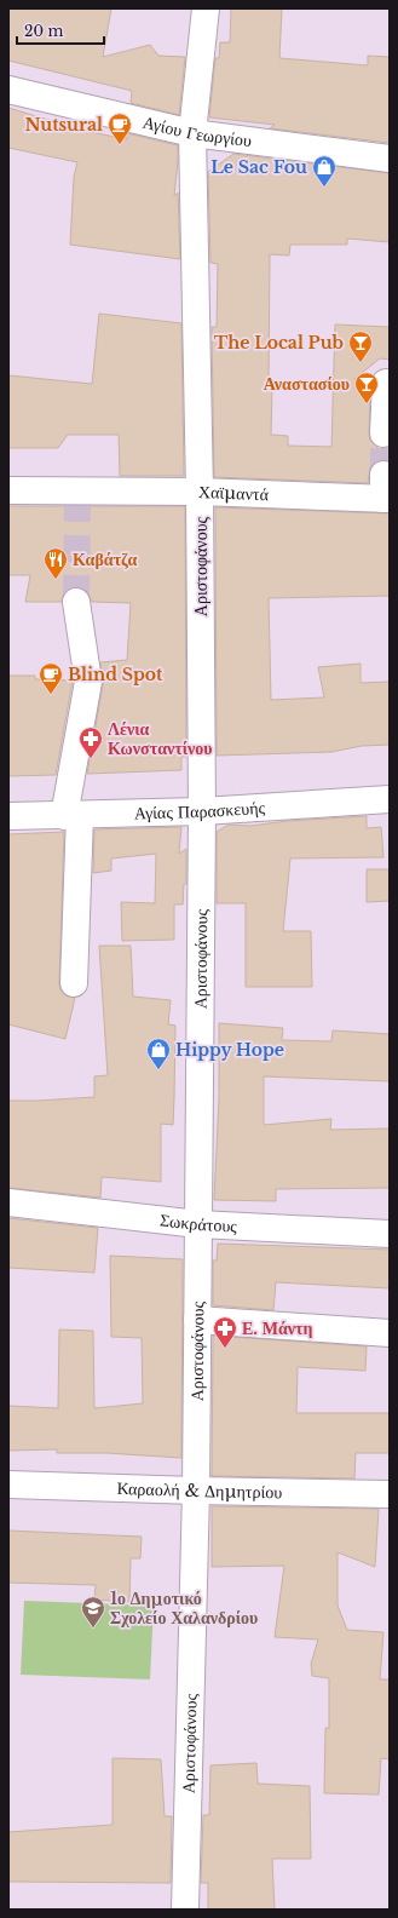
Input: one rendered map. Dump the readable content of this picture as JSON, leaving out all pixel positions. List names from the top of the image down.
{
  "streets": {
    "street": [
      "Αγίου Γεωργίου",
      "Χαϊμαντά",
      "Αριστοφάνους",
      "Αγίας Παρασκευής",
      "Σωκράτους",
      "Καραολή & Δημητρίου"
    ]
  },
  "crossings": [
    ["Αγίου Γεωργίου", "Αριστοφάνους"],
    ["Χαϊμαντά", "Αριστοφάνους"],
    ["Αριστοφάνους", "Αγίας Παρασκευής"],
    ["Αριστοφάνους", "Σωκράτους"],
    ["Αριστοφάνους", "Καραολή & Δημητρίου"]
  ],
  "places": {
    "cafe": ["Nutsural", "Blind Spot"],
    "shop": ["Le Sac Fou", "Hippy Hope"],
    "bar": ["The Local Pub", "Αναστασίου"],
    "restaurant": ["Καβάτζα"],
    "pharmacy": ["Λένια Κωνσταντίνου", "Ε. Μάντη"],
    "school or university": ["1ο Δημοτικό Σχολείο Χαλανδρίου"]
  },
  "scale_bar": "20 m"
}
